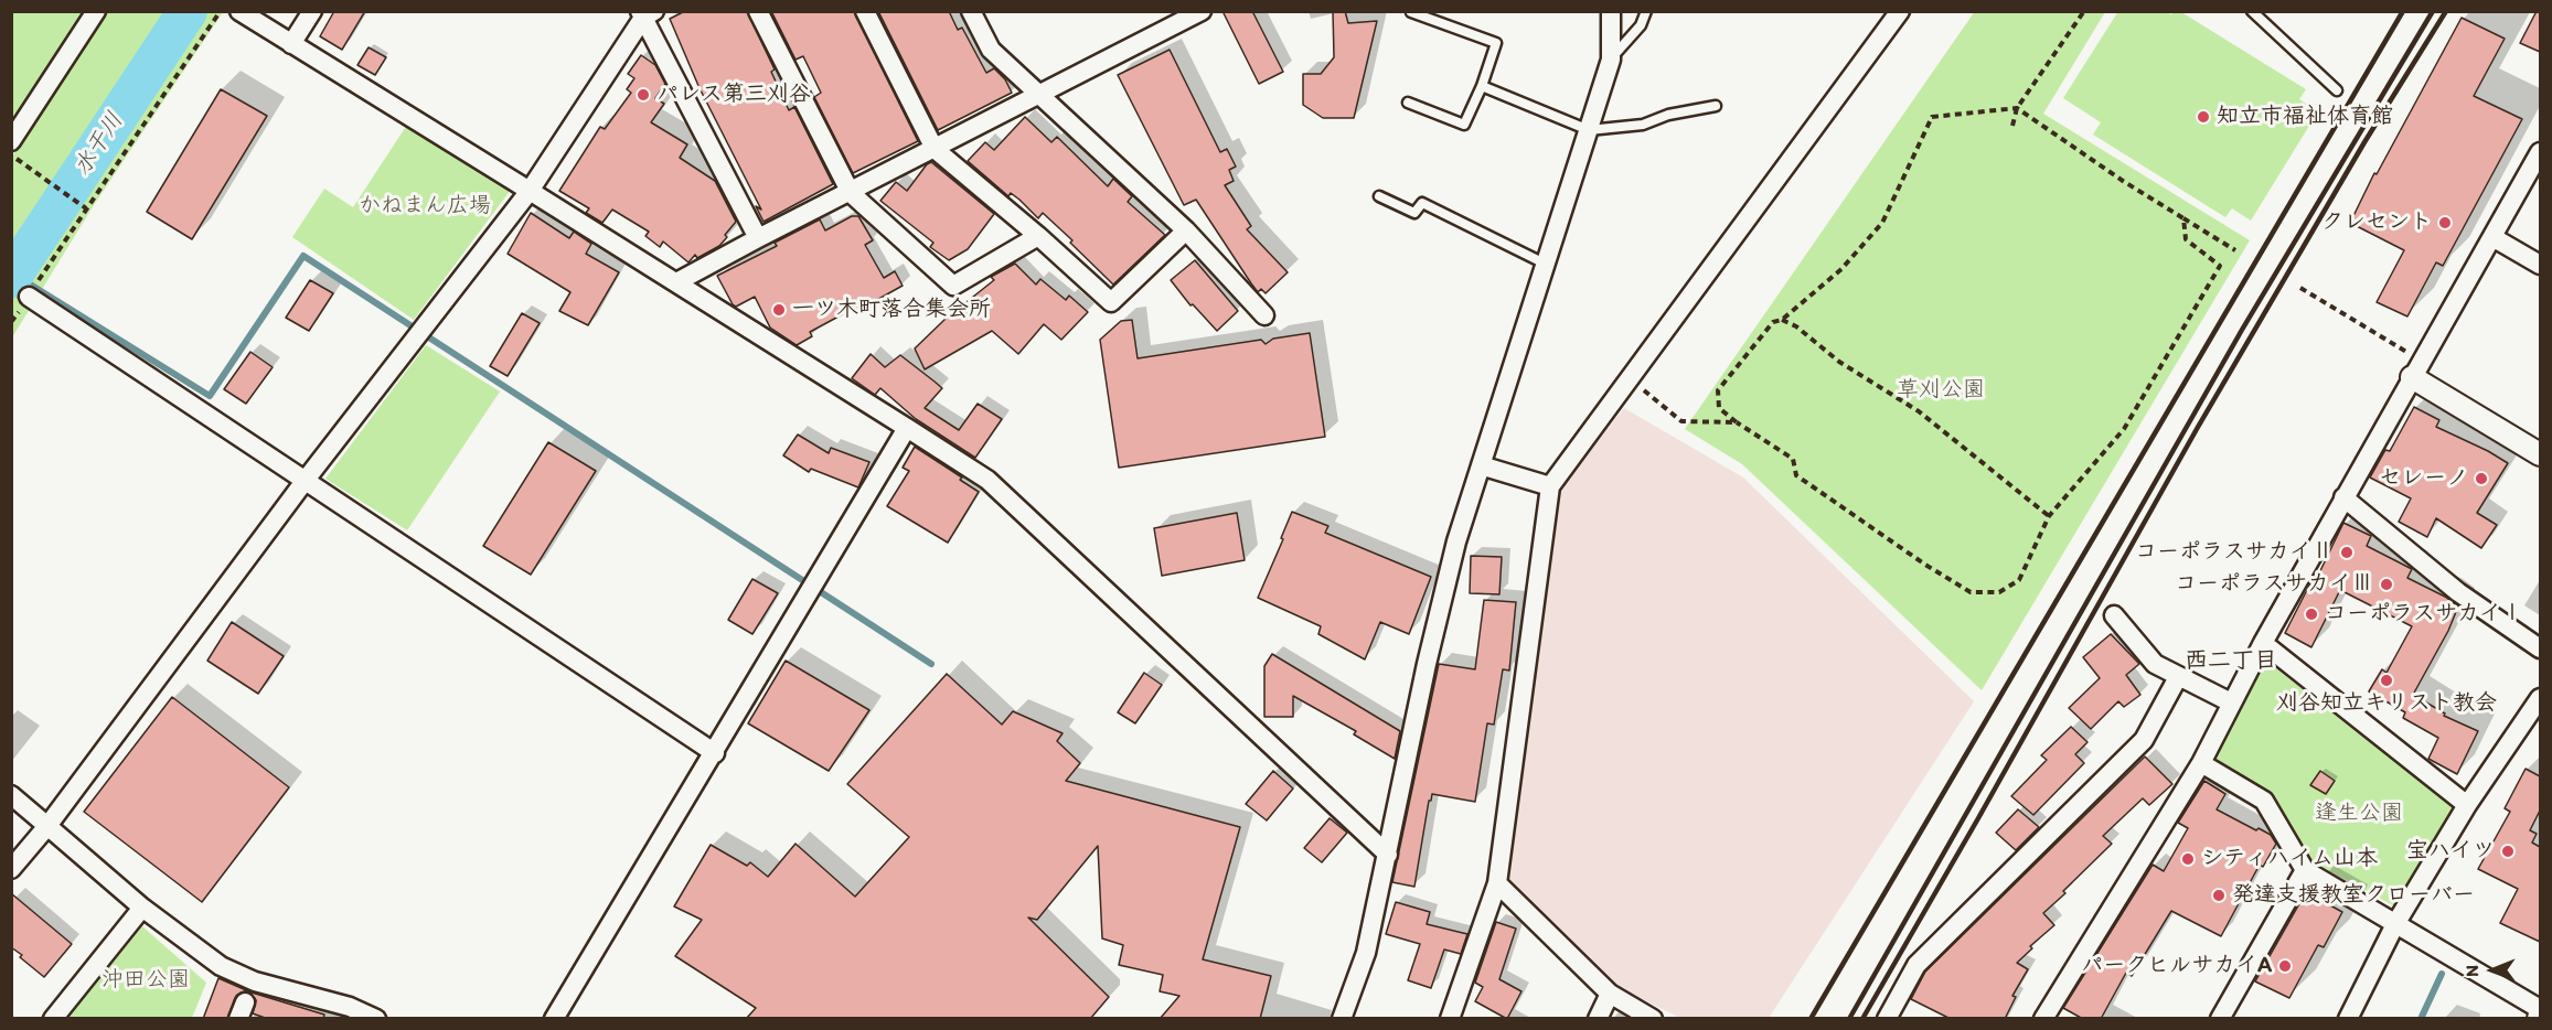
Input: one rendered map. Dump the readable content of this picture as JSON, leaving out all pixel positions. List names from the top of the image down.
{
  "districts": ["西二丁目"],
  "water": ["水干川"],
  "parks": [
    "かねまん広場",
    "草刈公園",
    "逢生公園",
    "沖田公園"
  ],
  "places": [
    "パレス第三刈谷",
    "知立市福祉体育館",
    "クレセント",
    "一ツ木町落合集会所",
    "セレーノ",
    "コーポラスサカイⅡ",
    "コーポラスサカイⅢ",
    "コーポラスサカイⅠ",
    "刈谷知立キリスト教会",
    "宝ハイツ",
    "シティハイム山本",
    "発達支援教室クローバー",
    "パークヒルサカイA"
  ],
  "north": "left"
}
